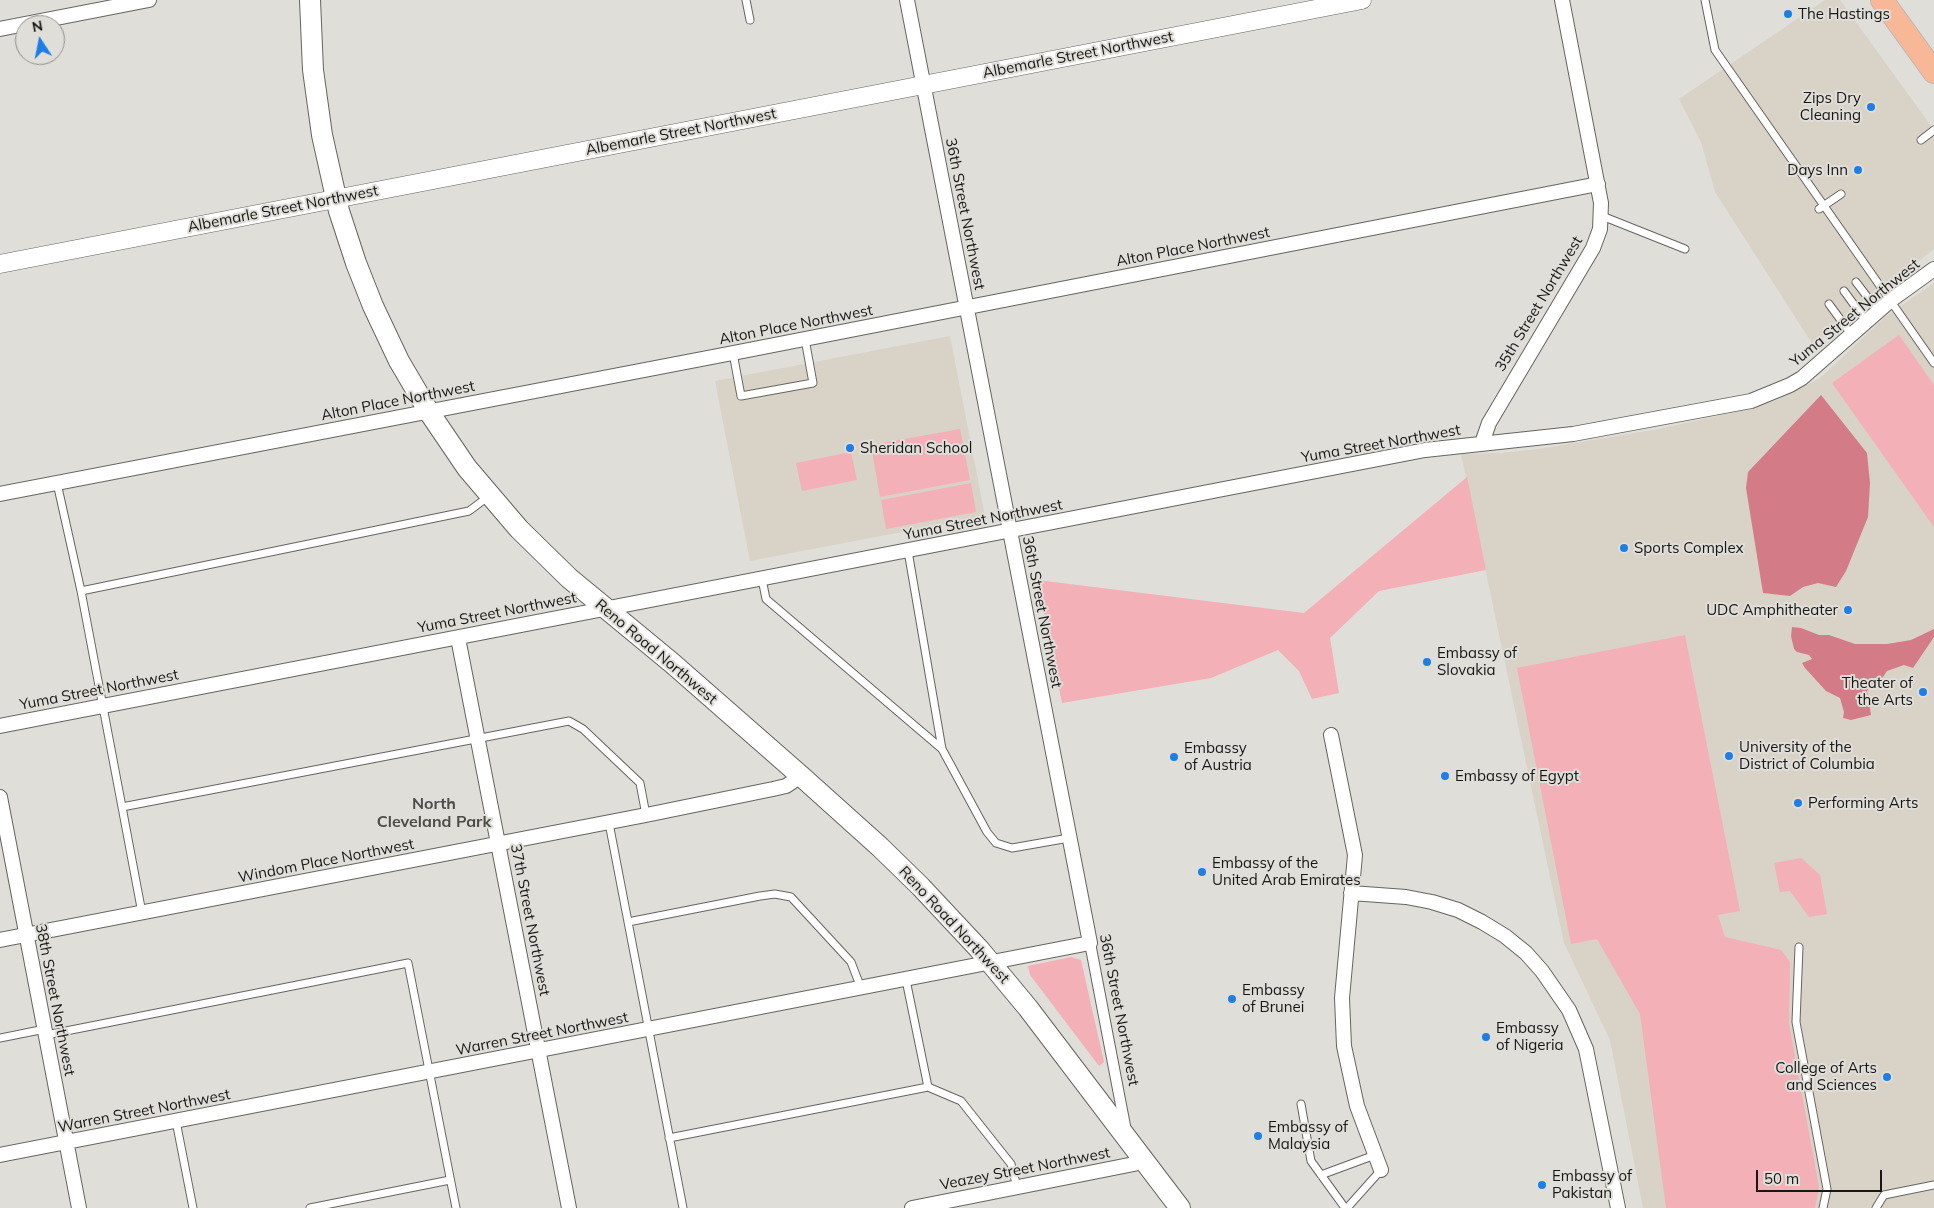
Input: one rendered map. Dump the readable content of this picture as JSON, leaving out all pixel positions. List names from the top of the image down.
{
  "streets": {
    "main road": ["Reno Road Northwest"],
    "street": [
      "Albemarle Street Northwest",
      "36th Street Northwest",
      "Alton Place Northwest",
      "35th Street Northwest",
      "Yuma Street Northwest",
      "Windom Place Northwest",
      "37th Street Northwest",
      "38th Street Northwest",
      "Warren Street Northwest",
      "Veazey Street Northwest"
    ]
  },
  "crossings": [
    ["Albemarle Street Northwest", "36th Street Northwest"],
    ["Albemarle Street Northwest", "Reno Road Northwest"],
    ["36th Street Northwest", "Alton Place Northwest"],
    ["36th Street Northwest", "Yuma Street Northwest"],
    ["36th Street Northwest", "Reno Road Northwest"],
    ["36th Street Northwest", "Warren Street Northwest"],
    ["Alton Place Northwest", "35th Street Northwest"],
    ["Alton Place Northwest", "Reno Road Northwest"],
    ["35th Street Northwest", "Yuma Street Northwest"],
    ["Yuma Street Northwest", "Reno Road Northwest"],
    ["Yuma Street Northwest", "37th Street Northwest"],
    ["Reno Road Northwest", "Windom Place Northwest"],
    ["Reno Road Northwest", "Warren Street Northwest"],
    ["Reno Road Northwest", "Veazey Street Northwest"],
    ["Windom Place Northwest", "37th Street Northwest"],
    ["Windom Place Northwest", "38th Street Northwest"],
    ["37th Street Northwest", "Warren Street Northwest"],
    ["38th Street Northwest", "Warren Street Northwest"]
  ],
  "districts": ["North Cleveland Park"],
  "places": [
    "The Hastings",
    "Zips Dry Cleaning",
    "Days Inn",
    "Sheridan School",
    "Sports Complex",
    "UDC Amphitheater",
    "Embassy of Slovakia",
    "Theater of the Arts",
    "University of the District of Columbia",
    "Embassy of Austria",
    "Embassy of Egypt",
    "Performing Arts",
    "Embassy of the United Arab Emirates",
    "Embassy of Brunei",
    "Embassy of Nigeria",
    "College of Arts and Sciences",
    "Embassy of Malaysia",
    "Embassy of Pakistan"
  ],
  "scale_bar": "50 m",
  "north": "top"
}
